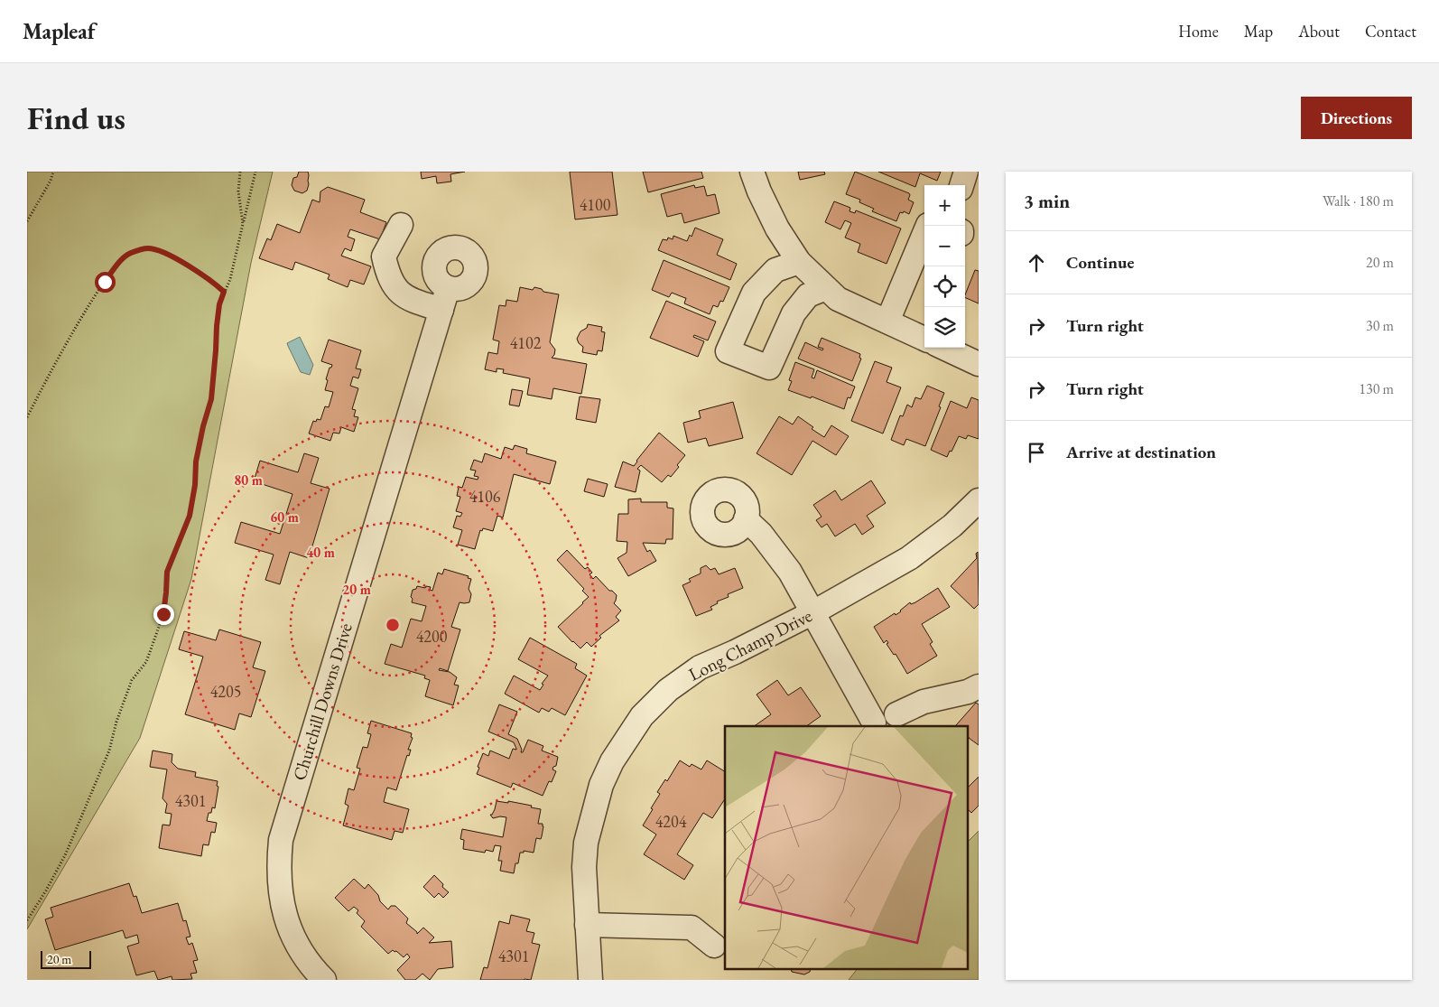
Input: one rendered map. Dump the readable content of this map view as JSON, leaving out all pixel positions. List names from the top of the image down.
{
  "streets": {
    "street": ["Long Champ Drive", "Churchill Downs Drive"]
  },
  "house_numbers": [
    "4100",
    "4102",
    "4106",
    "4200",
    "4205",
    "4301",
    "4204",
    "4301"
  ],
  "scale_bar": "20 m",
  "page": {
    "header": "Mapleaf",
    "nav": [
      "Home",
      "Map",
      "About",
      "Contact"
    ],
    "buttons": "Directions",
    "title": "Find us",
    "heading": ["3 min", "Walk · 180 m"],
    "map_buttons": ["+", "−"],
    "list": [
      ["Continue", "20 m"],
      ["Turn right", "30 m"],
      ["Turn right", "130 m"],
      "Arrive at destination"
    ],
    "scale": "20 m"
  },
  "rings": [
    "80 m",
    "60 m",
    "40 m",
    "20 m"
  ]
}
